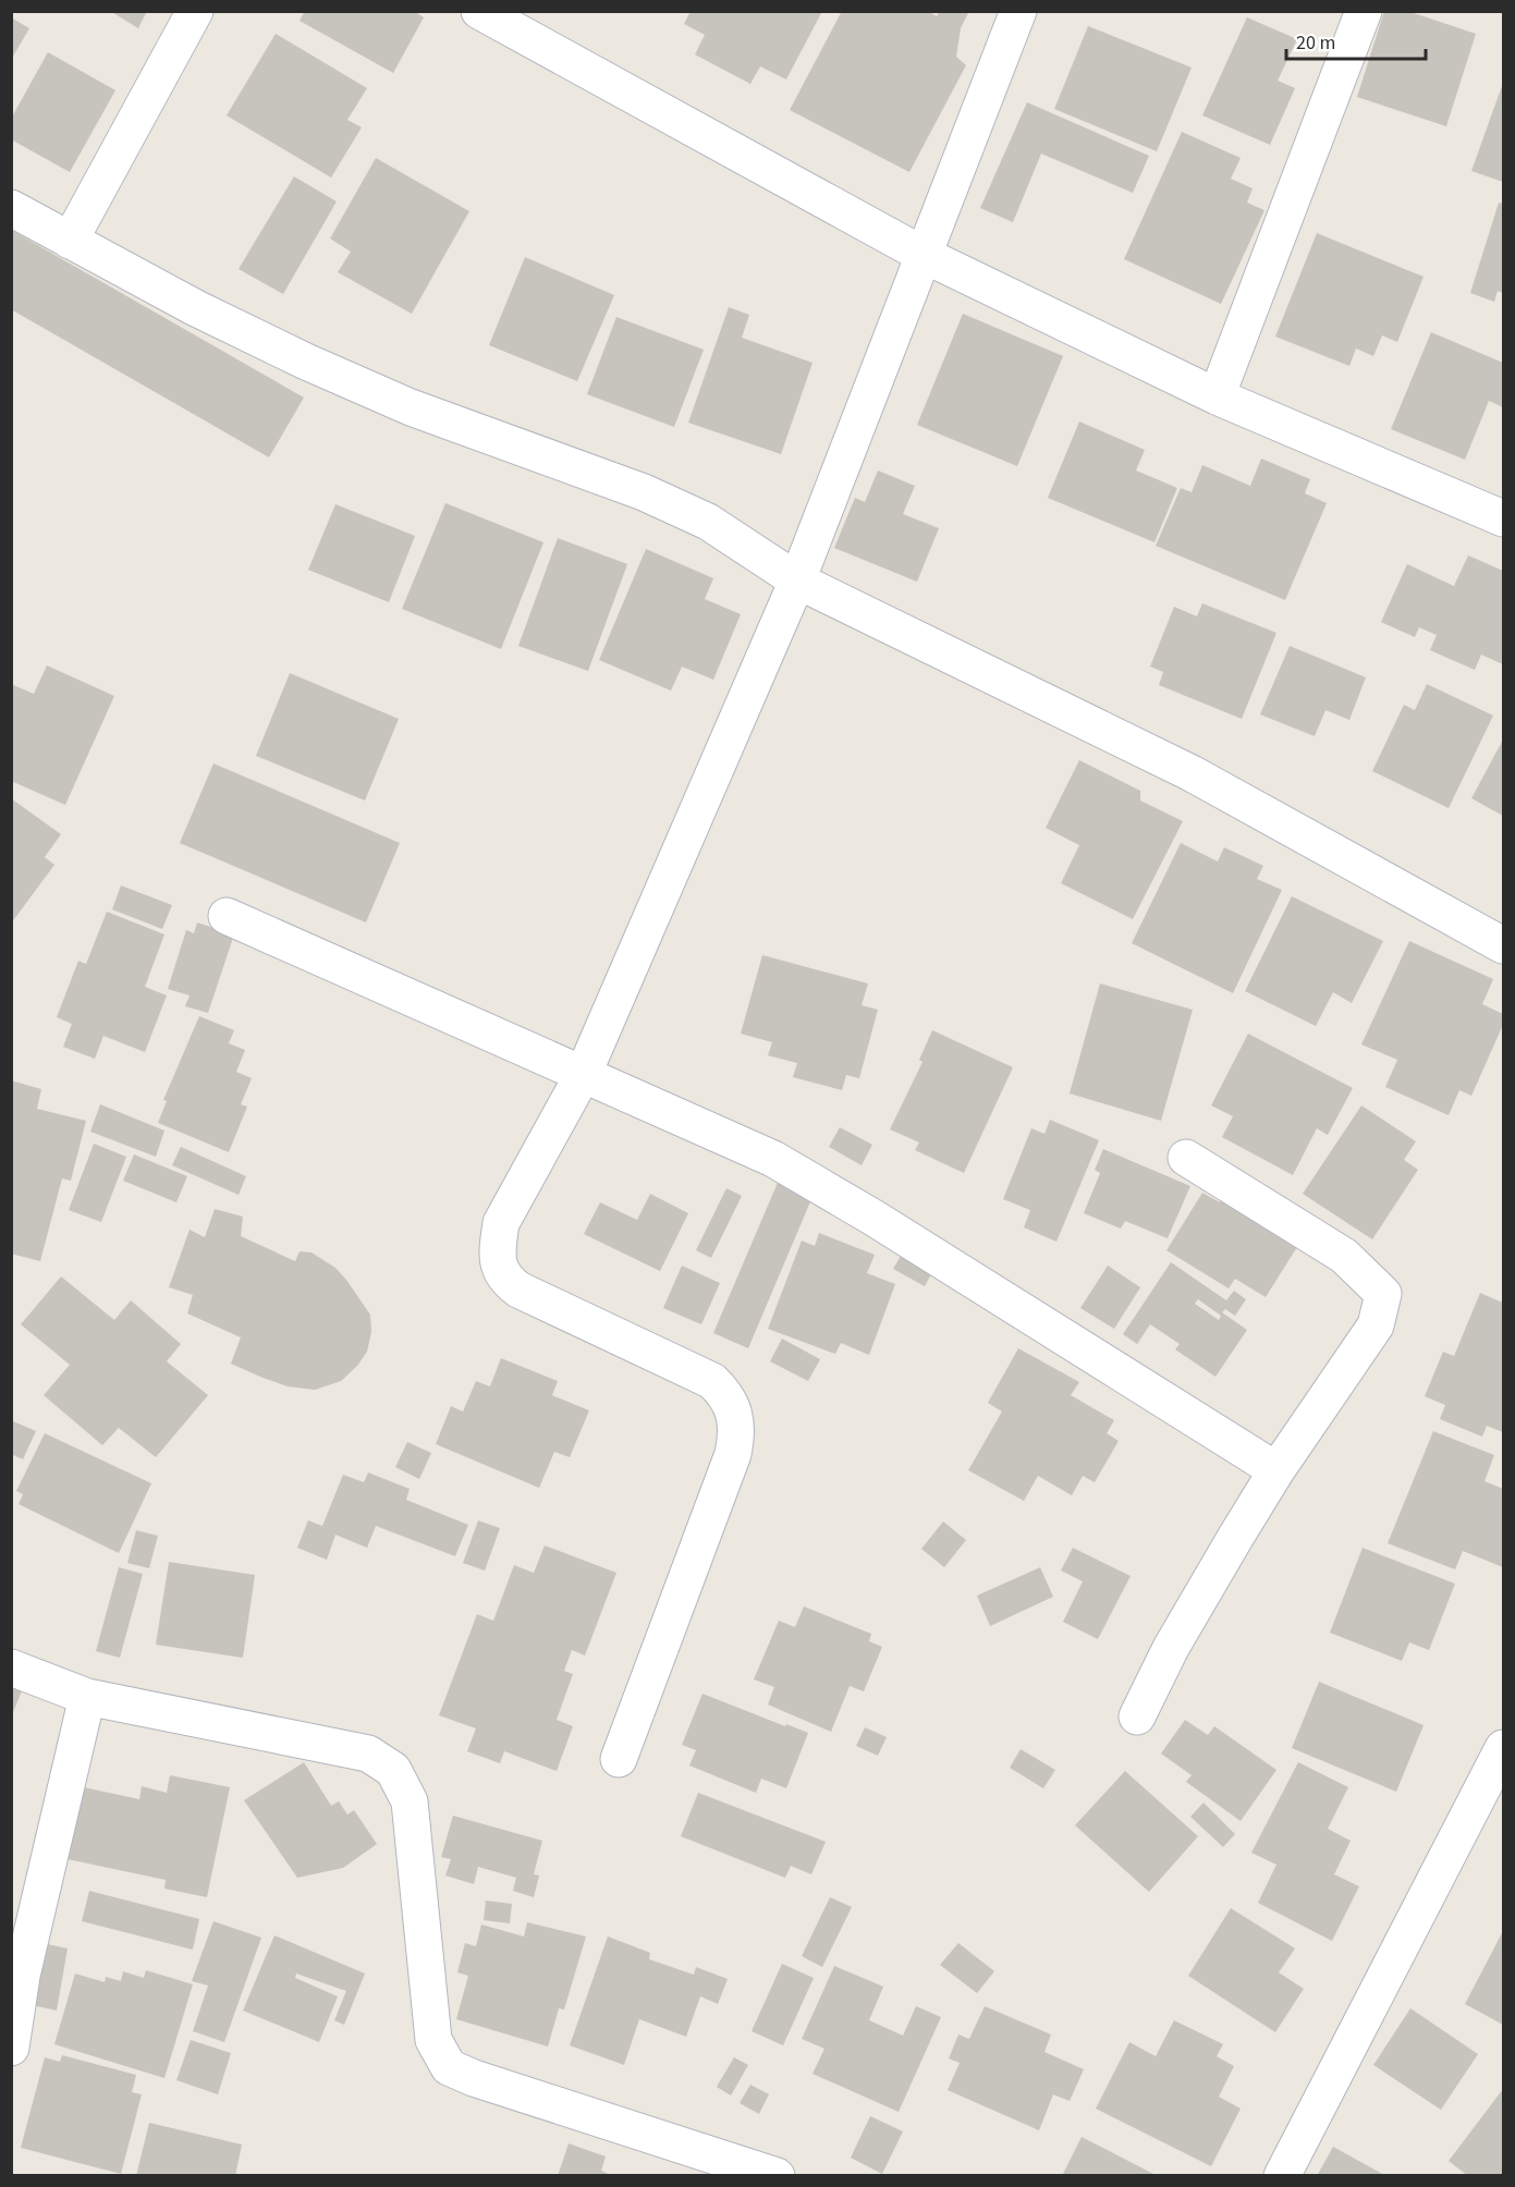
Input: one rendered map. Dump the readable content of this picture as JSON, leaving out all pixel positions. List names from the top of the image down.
{
  "scale_bar": "20 m"
}
